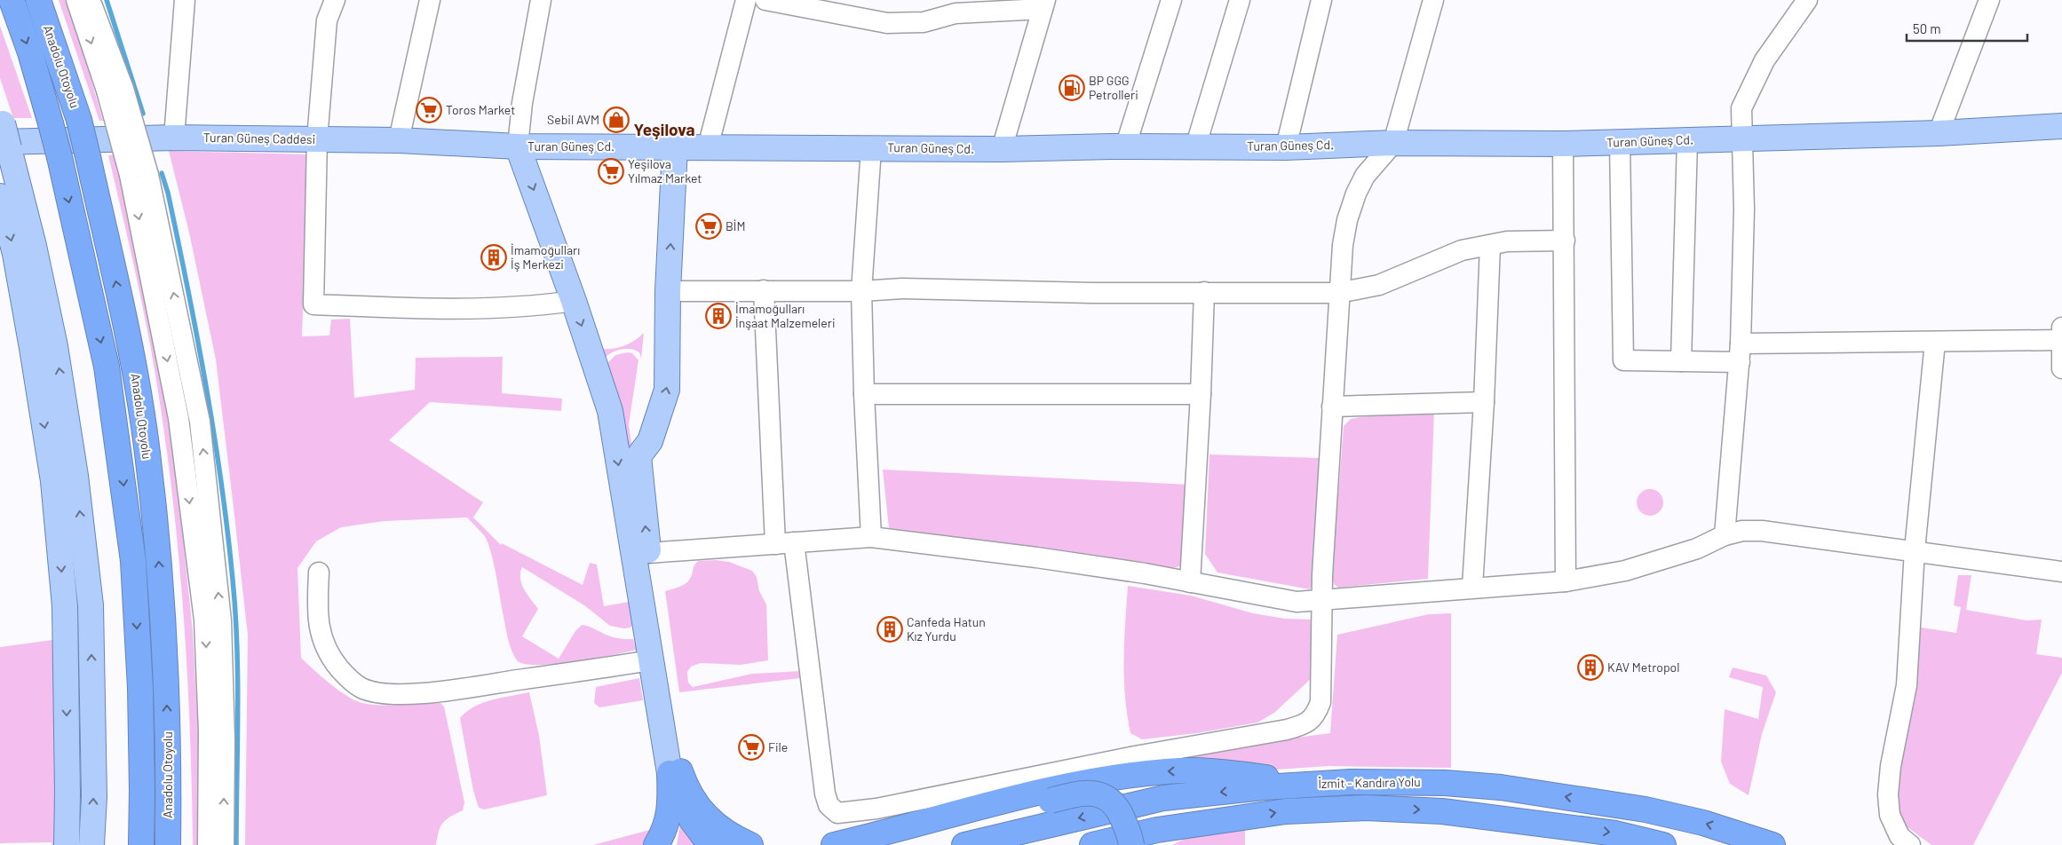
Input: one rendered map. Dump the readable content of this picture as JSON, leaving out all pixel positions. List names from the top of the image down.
{
  "streets": {
    "highway": ["Anadolu Otoyolu", "İzmit - Kandıra Yolu"],
    "main road": ["Turan Güneş Caddesi", "Turan Güneş Cd."]
  },
  "crossings": [
    ["Turan Güneş Caddesi", "Turan Güneş Cd."]
  ],
  "districts": ["Yeşilova"],
  "places": {
    "fuel station": ["BP GGG Petrolleri"],
    "supermarket": [
      "Toros Market",
      "Yeşilova Yılmaz Market",
      "BİM",
      "File"
    ],
    "shop": ["Sebil AVM"],
    "building": [
      "İmamoğulları İş Merkezi",
      "İmamoğulları İnşaat Malzemeleri",
      "Canfeda Hatun Kız Yurdu",
      "KAV Metropol"
    ]
  },
  "scale_bar": "50 m"
}
